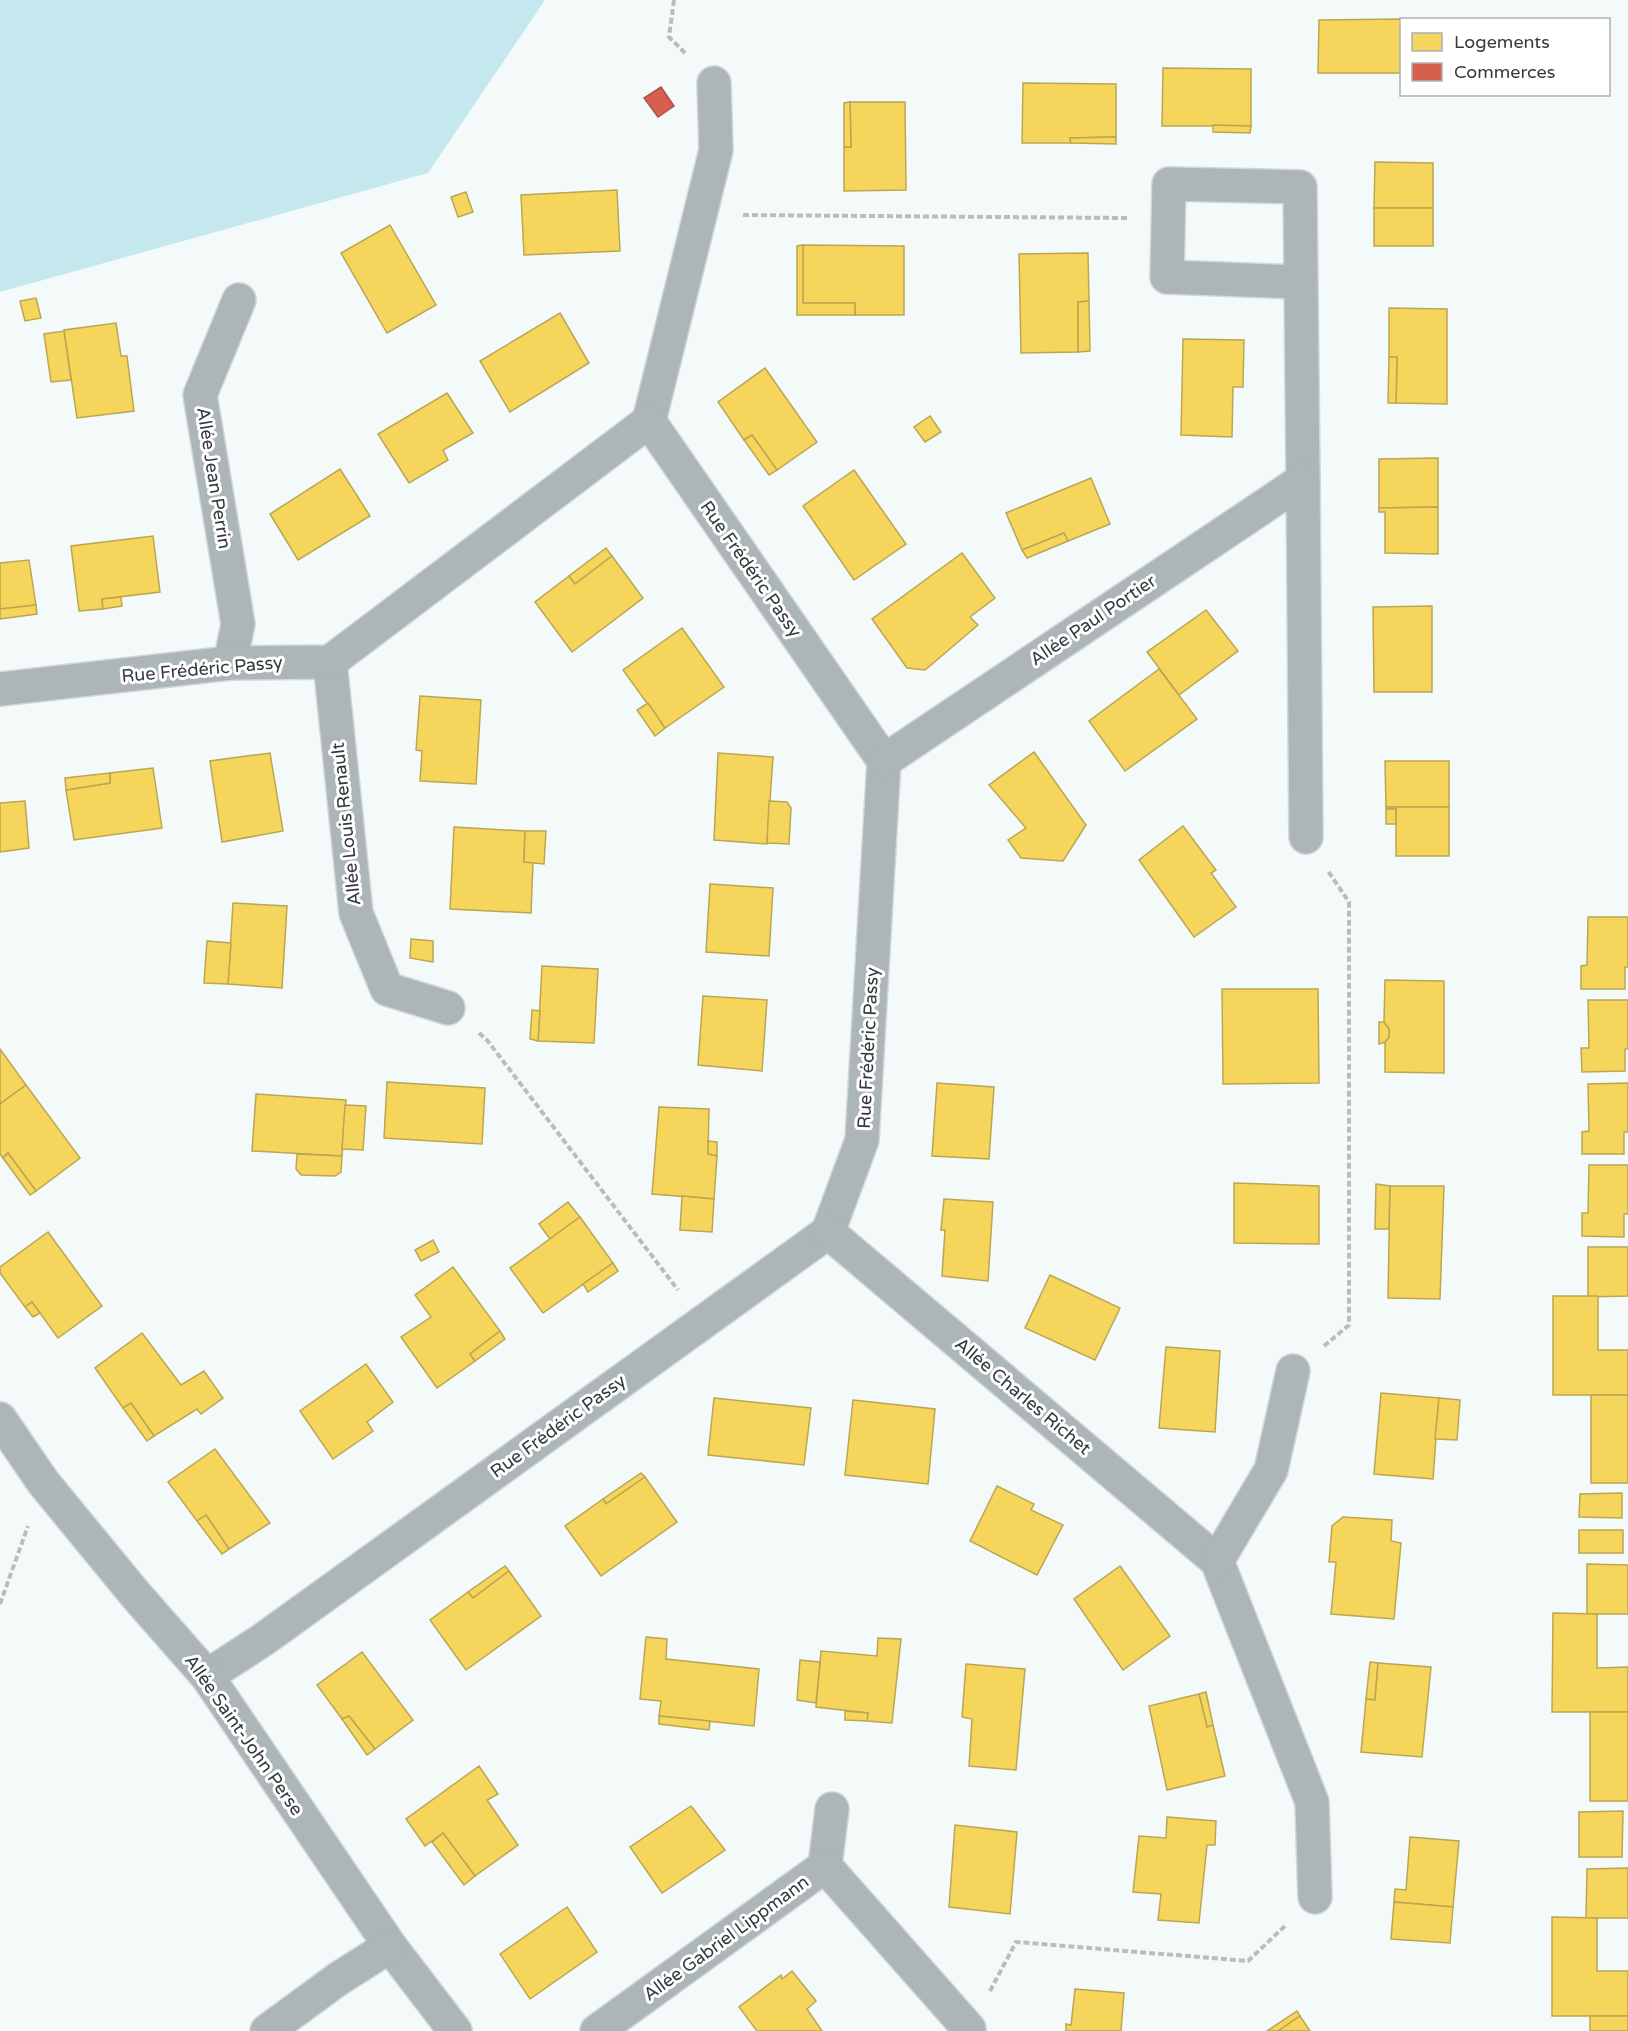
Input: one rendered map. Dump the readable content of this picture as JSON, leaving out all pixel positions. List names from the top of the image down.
{
  "streets": {
    "street": [
      "Allée Jean Perrin",
      "Rue Frédéric Passy",
      "Allée Paul Portier",
      "Allée Louis Renault",
      "Allée Charles Richet",
      "Allée Saint-John Perse",
      "Allée Gabriel Lippmann"
    ]
  },
  "crossings": [
    ["Allée Jean Perrin", "Rue Frédéric Passy"],
    ["Rue Frédéric Passy", "Allée Paul Portier"],
    ["Rue Frédéric Passy", "Allée Louis Renault"],
    ["Rue Frédéric Passy", "Allée Charles Richet"],
    ["Rue Frédéric Passy", "Allée Saint-John Perse"]
  ],
  "legend": ["Logements", "Commerces"]
}
